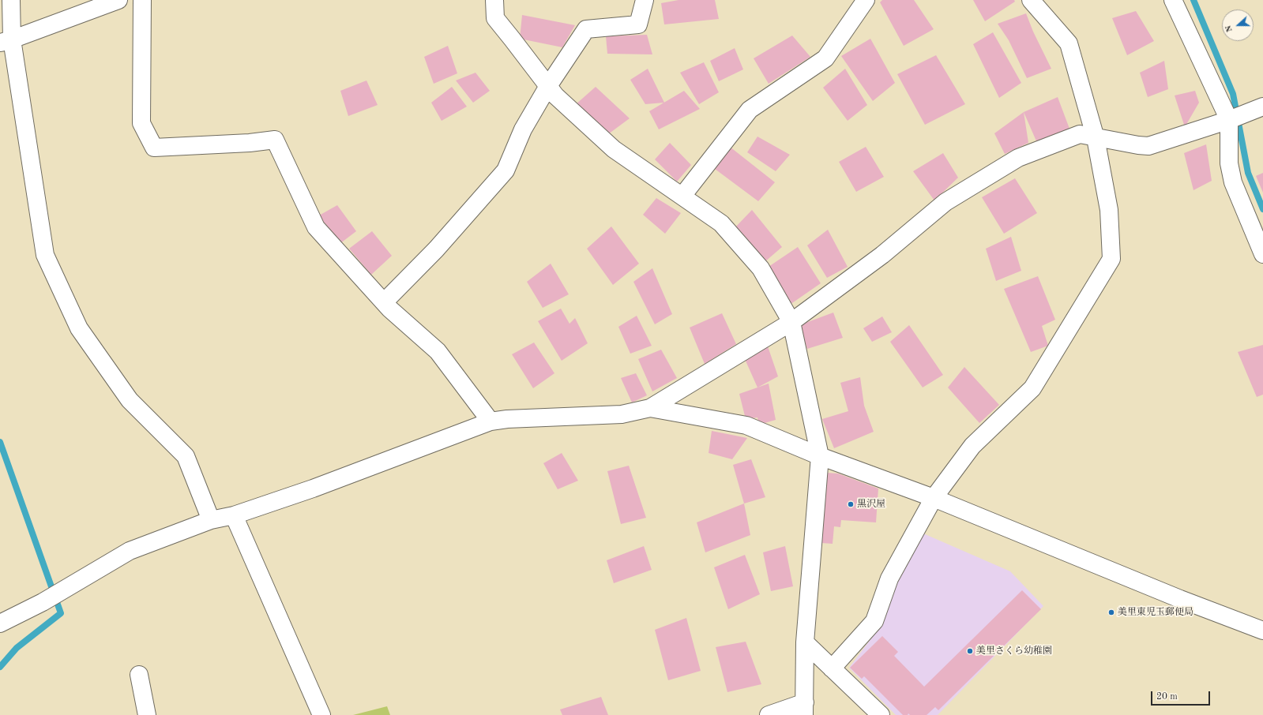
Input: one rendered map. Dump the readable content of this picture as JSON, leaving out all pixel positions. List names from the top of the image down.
{
  "places": ["黒沢屋", "美里東児玉郵便局", "美里さくら幼稚園"],
  "scale_bar": "20 m",
  "north": "left"
}
